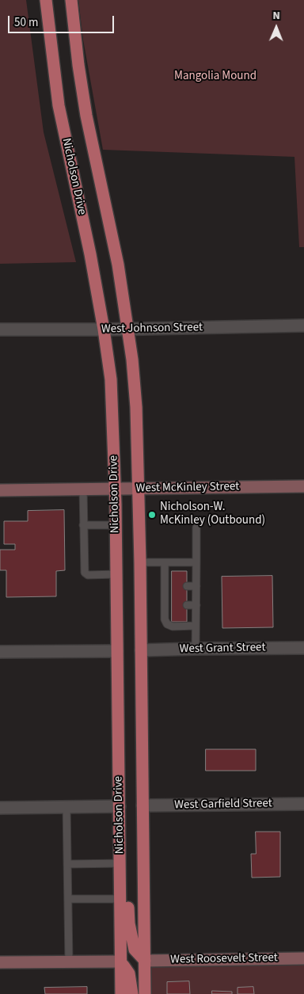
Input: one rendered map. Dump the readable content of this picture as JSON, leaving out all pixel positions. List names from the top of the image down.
{
  "streets": {
    "main road": ["Nicholson Drive"],
    "street": [
      "West Johnson Street",
      "West McKinley Street",
      "West Grant Street",
      "West Garfield Street",
      "West Roosevelt Street"
    ]
  },
  "crossings": [
    ["Nicholson Drive", "West Johnson Street"],
    ["Nicholson Drive", "West McKinley Street"],
    ["Nicholson Drive", "West Grant Street"],
    ["Nicholson Drive", "West Garfield Street"],
    ["Nicholson Drive", "West Roosevelt Street"]
  ],
  "parks": ["Mangolia Mound"],
  "places": ["Nicholson-W. McKinley (Outbound)"],
  "scale_bar": "50 m",
  "north": "top"
}
